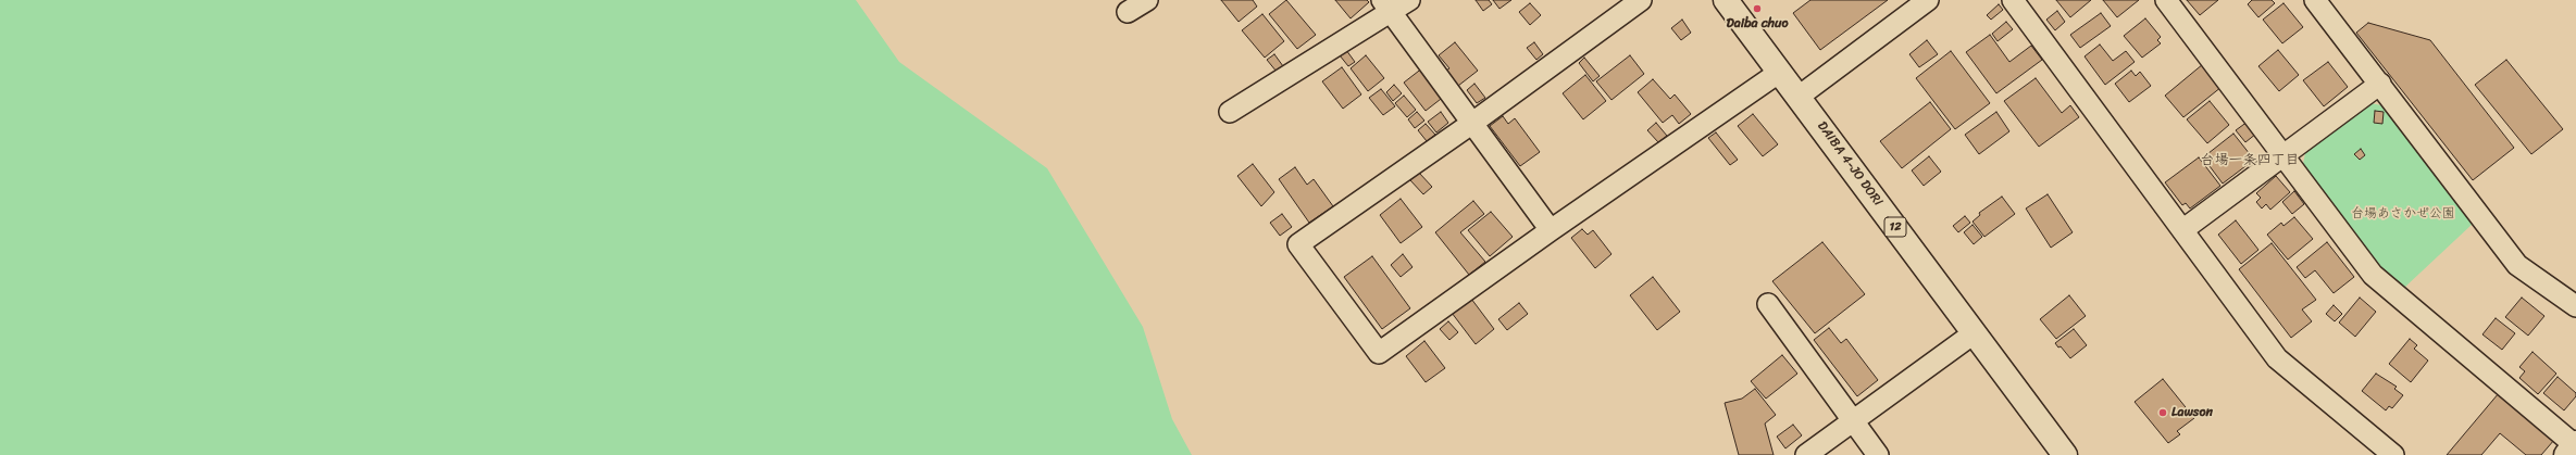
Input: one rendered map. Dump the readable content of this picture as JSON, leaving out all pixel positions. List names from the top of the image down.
{
  "streets": {
    "highway": ["DAIBA 4-JO DORI", "12"]
  },
  "districts": ["台場一条四丁目"],
  "parks": ["台場あさかぜ公園"],
  "places": ["Daiba chuo", "Lawson"]
}
